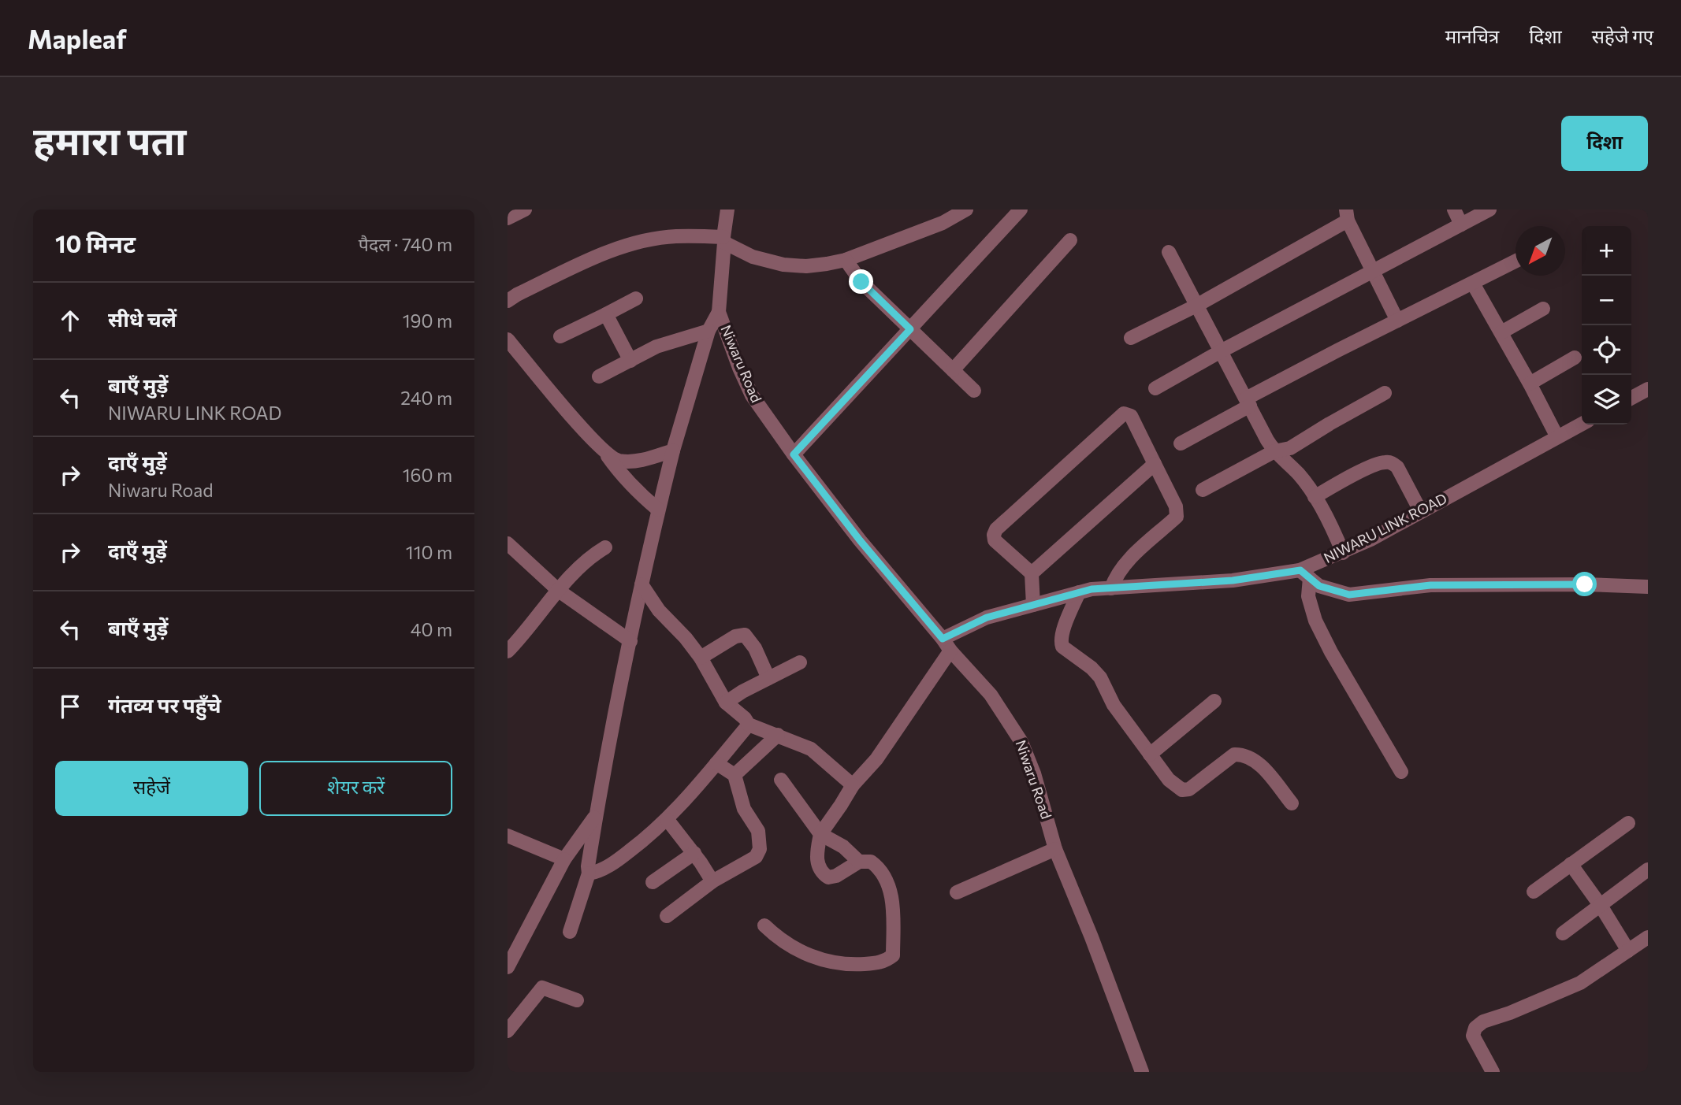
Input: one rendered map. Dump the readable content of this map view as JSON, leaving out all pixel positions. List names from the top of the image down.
{
  "streets": {
    "street": ["Niwaru Road", "NIWARU LINK ROAD"]
  },
  "crossings": [
    ["Niwaru Road", "NIWARU LINK ROAD"]
  ],
  "north": "bottom left",
  "page": {
    "header": "Mapleaf",
    "nav": ["मानचित्र", "दिशा", "सहेजे गए"],
    "title": "हमारा पता",
    "buttons": [
      "दिशा",
      ["सहेजें", "शेयर करें"]
    ],
    "heading": ["10 मिनट", "पैदल · 740 m"],
    "map_buttons": ["+", "−"],
    "list": [
      ["सीधे चलें", "190 m"],
      ["बाएँ मुड़ें", "NIWARU LINK ROAD", "240 m"],
      ["दाएँ मुड़ें", "Niwaru Road", "160 m"],
      ["दाएँ मुड़ें", "110 m"],
      ["बाएँ मुड़ें", "40 m"],
      "गंतव्य पर पहुँचे"
    ]
  }
}
